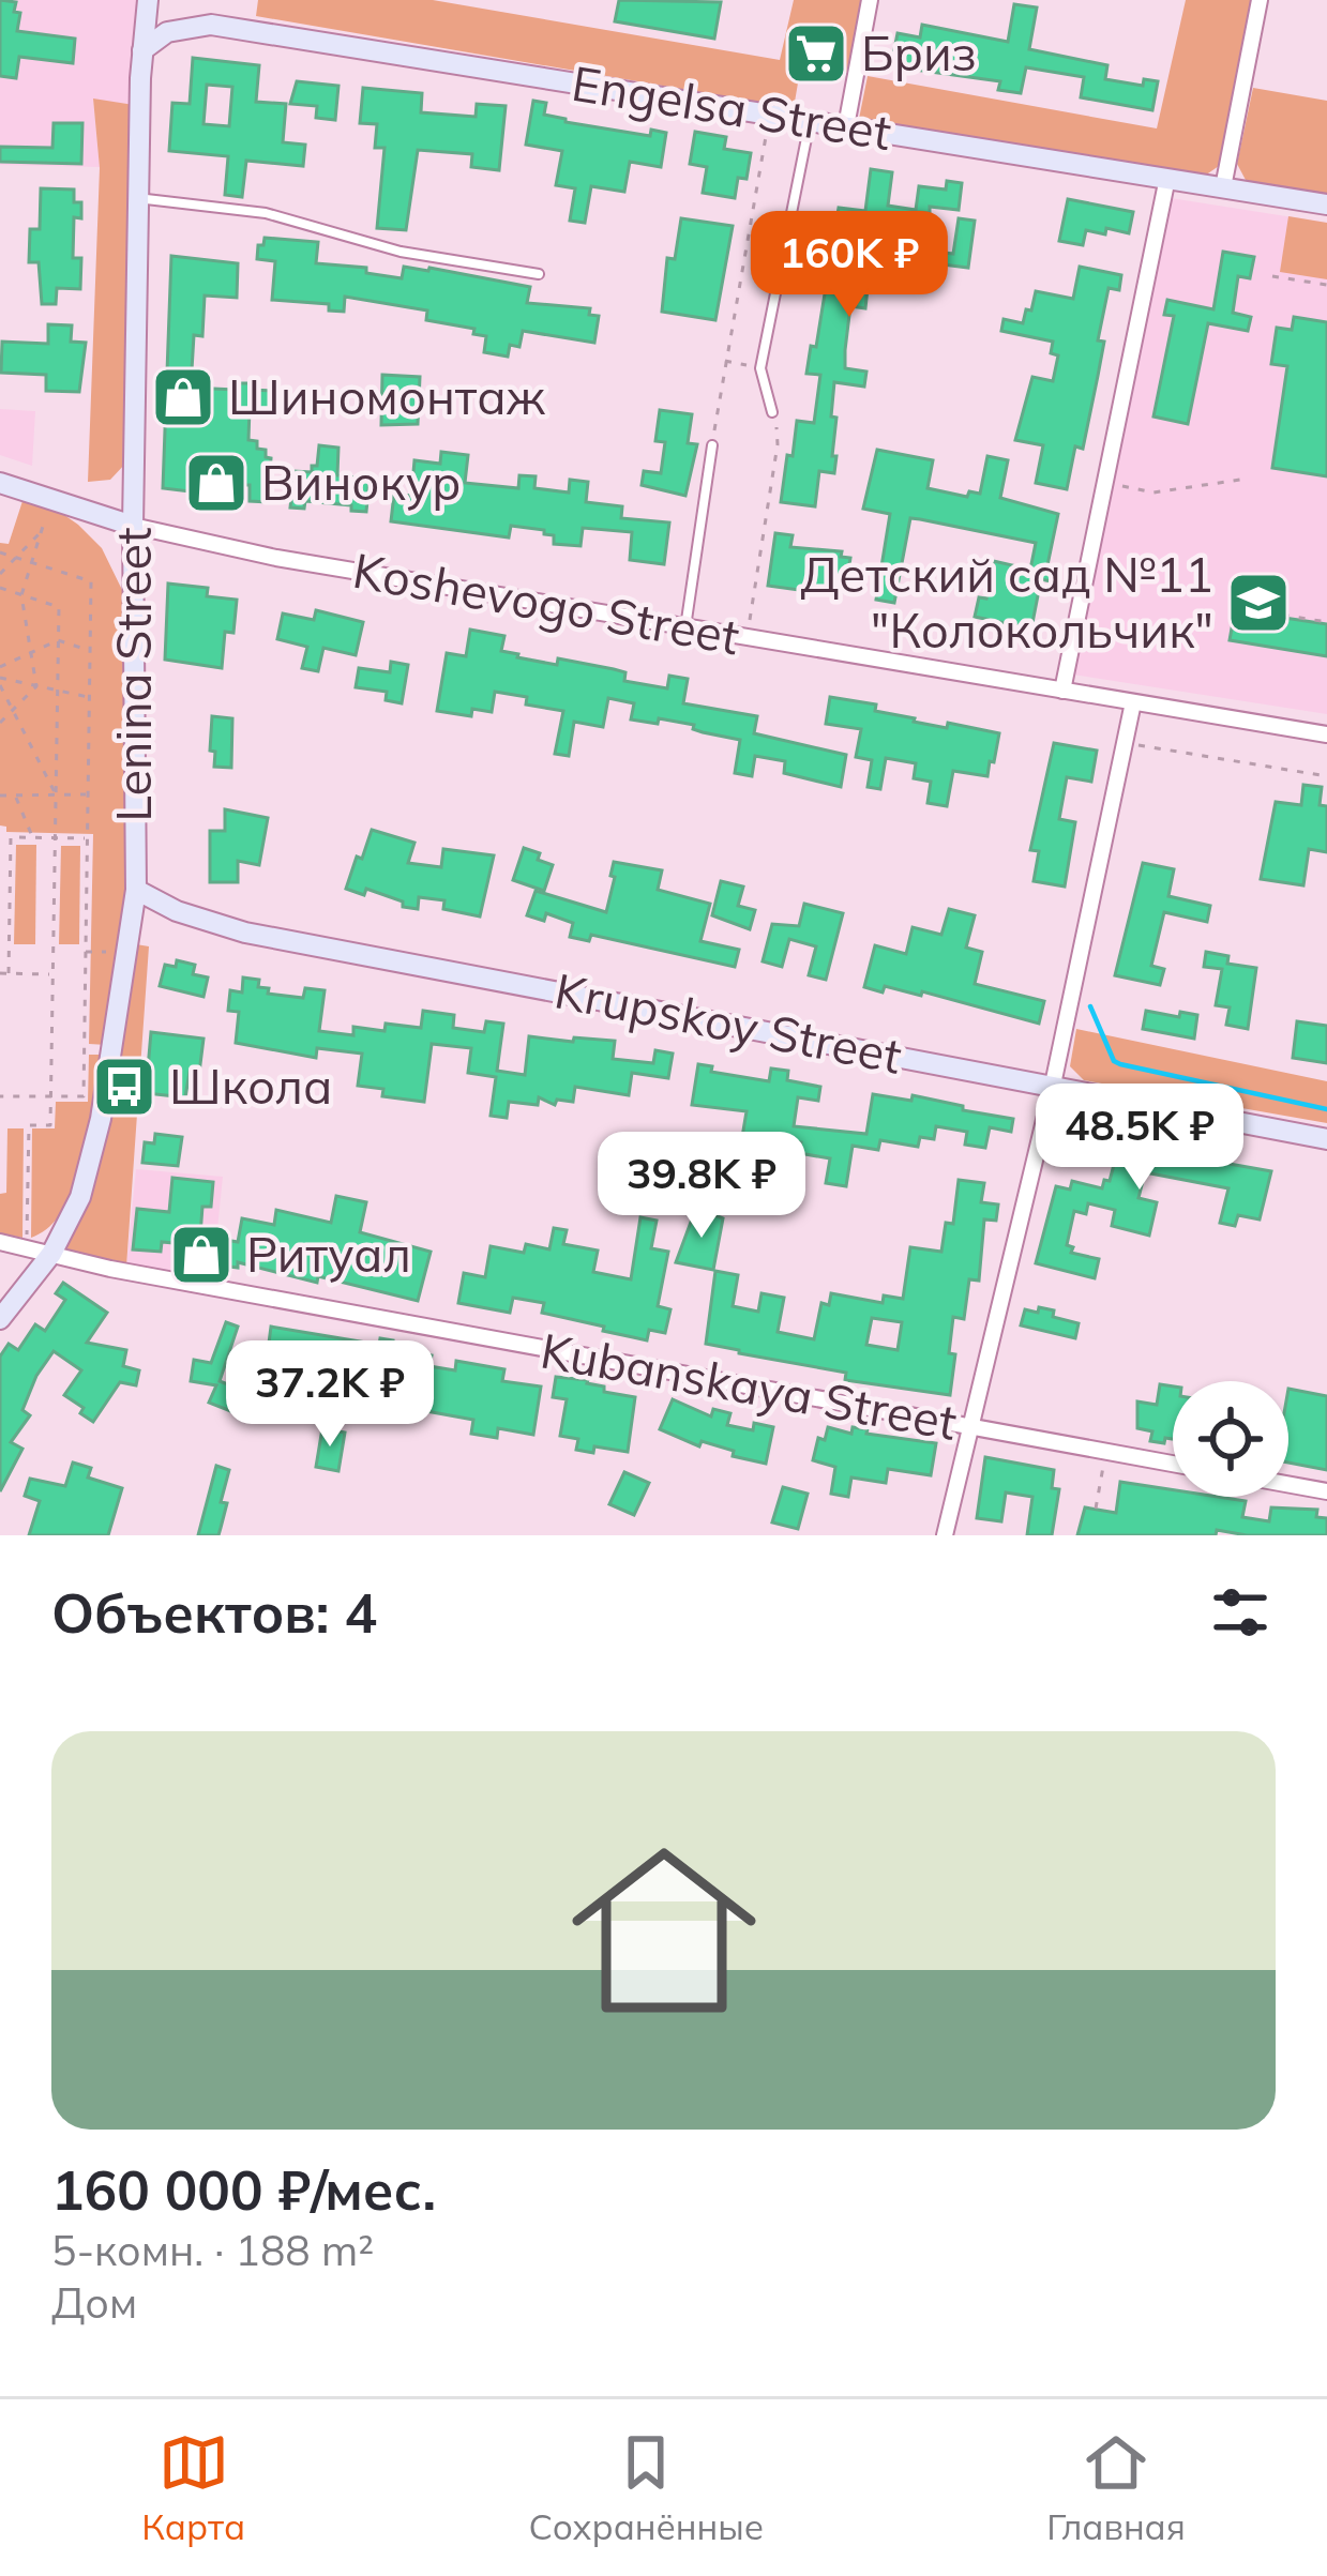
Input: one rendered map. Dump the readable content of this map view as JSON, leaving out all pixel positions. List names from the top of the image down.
{
  "streets": {
    "street": [
      "Engelsa Street",
      "Koshevogo Street",
      "Lenina Street",
      "Krupskoy Street",
      "Kubanskaya Street"
    ]
  },
  "crossings": [
    ["Engelsa Street", "Lenina Street"],
    ["Koshevogo Street", "Lenina Street"],
    ["Lenina Street", "Krupskoy Street"],
    ["Lenina Street", "Kubanskaya Street"]
  ],
  "places": {
    "supermarket": ["Бриз"],
    "shop": ["Шиномонтаж", "Винокур", "Ритуал"],
    "school or university": ["Детский сад №11 \"Колокольчик\""],
    "bus stop": ["Школа"]
  },
  "page": {
    "price": [
      "160K ₽",
      "48.5K ₽",
      "39.8K ₽",
      "37.2K ₽"
    ],
    "heading": "Объектов: 4",
    "list": [
      {
        "name": "160 000 ₽/мес.",
        "note": "5-комн. · 188 m² · Дом"
      }
    ],
    "tabs": ["Карта", "Сохранённые", "Главная"]
  }
}
